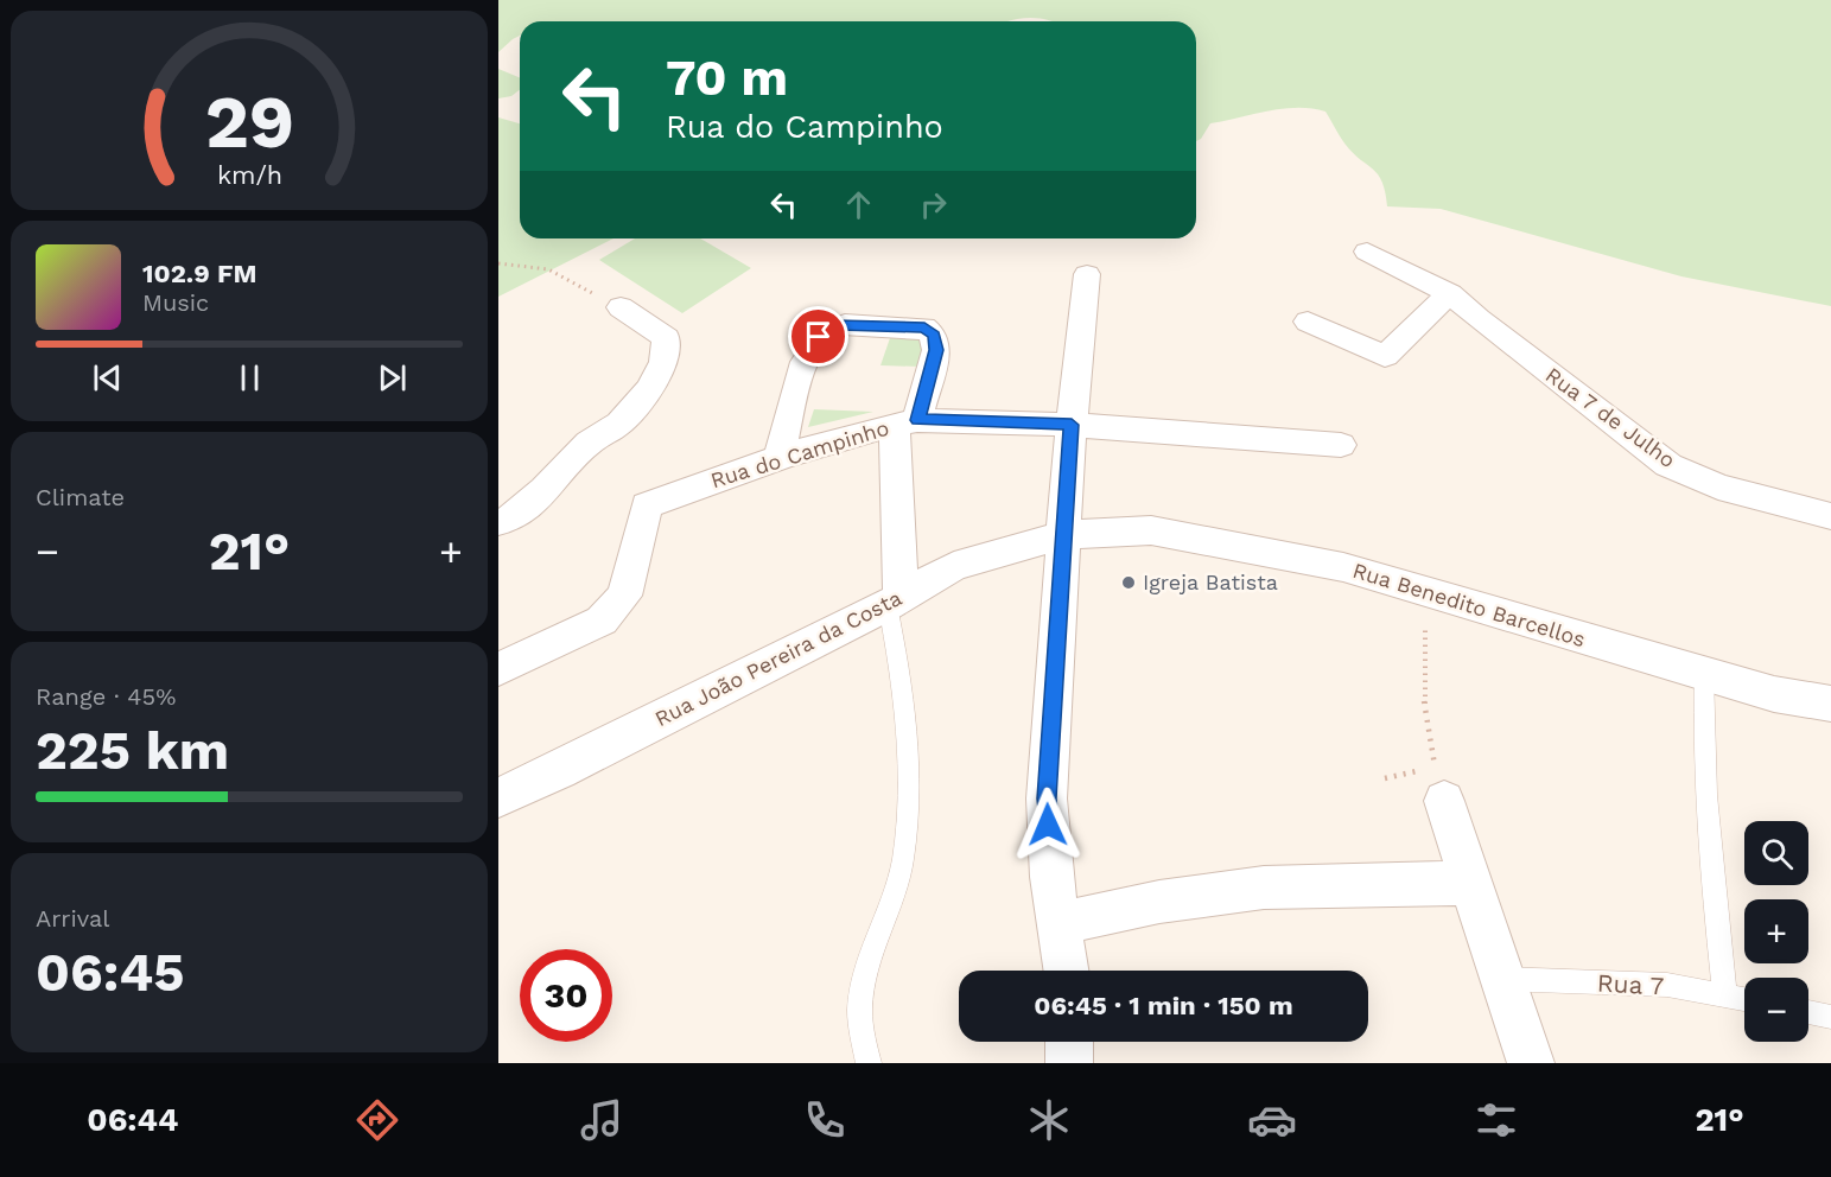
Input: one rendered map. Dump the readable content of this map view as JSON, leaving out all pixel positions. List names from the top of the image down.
{
  "streets": {
    "street": [
      "Rua 7 de Julho",
      "Rua do Campinho",
      "Rua Benedito Barcellos",
      "Rua João Pereira da Costa"
    ],
    "lane": ["Rua 7"]
  },
  "crossings": [
    ["Rua Benedito Barcellos", "Rua João Pereira da Costa"]
  ],
  "places": ["Igreja Batista"],
  "page": {
    "turn": ["70 m", "Rua do Campinho"],
    "song": ["102.9 FM", "Music"],
    "tile": [
      "Climate",
      ["Range · 45%", "225 km"],
      ["Arrival", "06:45"]
    ],
    "heat": ["−", "21°", "+"],
    "map_buttons": ["+", "−"],
    "limit": "30",
    "trip": "06:45 · 1 min · 150 m",
    "tabs": ["06:44", "21°"],
    "gauge": ["29", "km/h"]
  }
}
